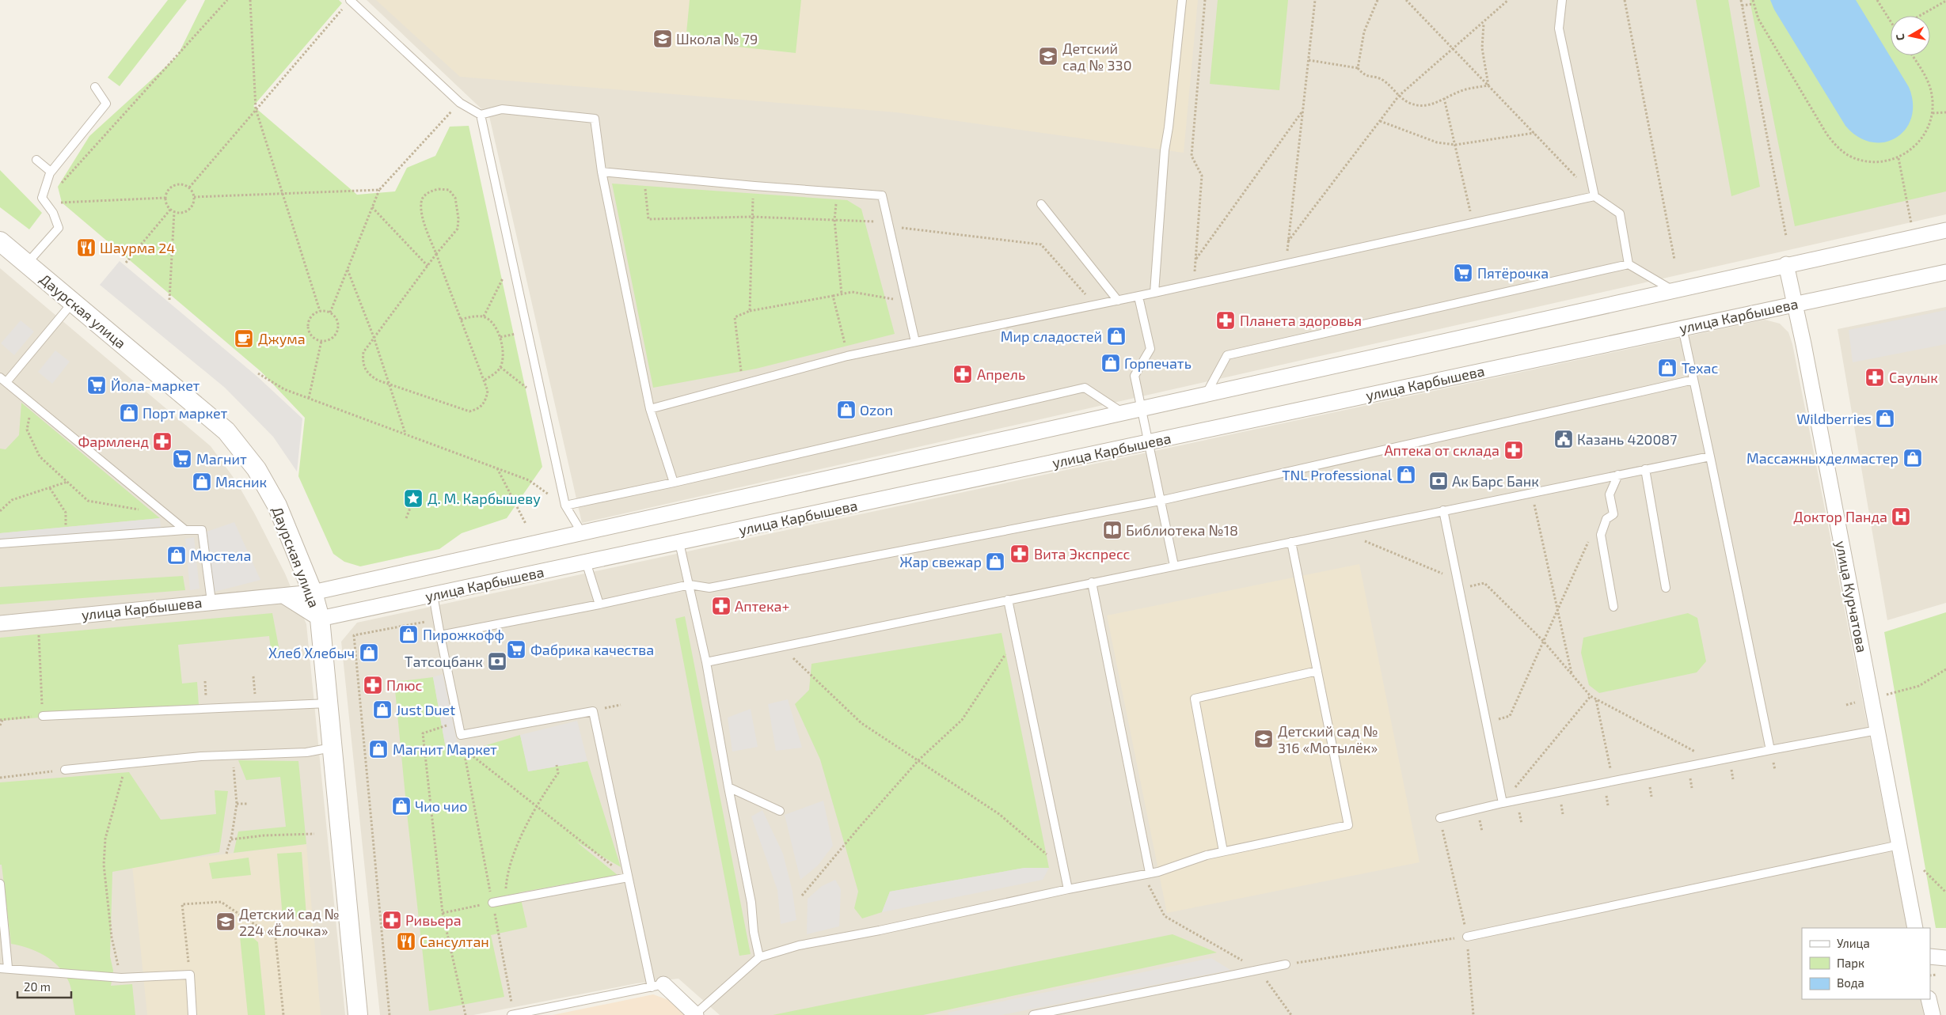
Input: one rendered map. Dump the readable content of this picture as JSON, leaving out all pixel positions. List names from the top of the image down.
{
  "streets": {
    "street": ["Даурская улица", "улица Карбышева", "улица Курчатова"]
  },
  "crossings": [
    ["Даурская улица", "улица Карбышева"],
    ["улица Карбышева", "улица Курчатова"]
  ],
  "places": {
    "school or university": [
      "Школа № 79",
      "Детский сад № 330",
      "Детский сад № 316 «Мотылёк»",
      "Детский сад № 224 «Ёлочка»"
    ],
    "restaurant": ["Шаурма 24", "Сансултан"],
    "supermarket": [
      "Пятёрочка",
      "Йола-маркет",
      "Магнит",
      "Фабрика качества"
    ],
    "pharmacy": [
      "Планета здоровья",
      "Апрель",
      "Саулык",
      "Фармленд",
      "Аптека от склада",
      "Вита Экспресс",
      "Аптека+",
      "Плюс",
      "Ривьера"
    ],
    "shop": [
      "Мир сладостей",
      "Горпечать",
      "Техас",
      "Ozon",
      "Порт маркет",
      "Wildberries",
      "Массажныхделмастер",
      "TNL Professional",
      "Мясник",
      "Мюстела",
      "Жар свежар",
      "Пирожкофф",
      "Хлеб Хлебыч",
      "Just Duet",
      "Магнит Маркет",
      "Чио чио"
    ],
    "cafe": ["Джума"],
    "public building": ["Казань 420087"],
    "bank": ["Ак Барс Банк", "Татсоцбанк"],
    "place": ["Д. М. Карбышеву"],
    "hospital": ["Доктор Панда"],
    "library": ["Библиотека №18"]
  },
  "legend": ["Улица", "Парк", "Вода"],
  "scale_bar": "20 m",
  "north": "left"
}
